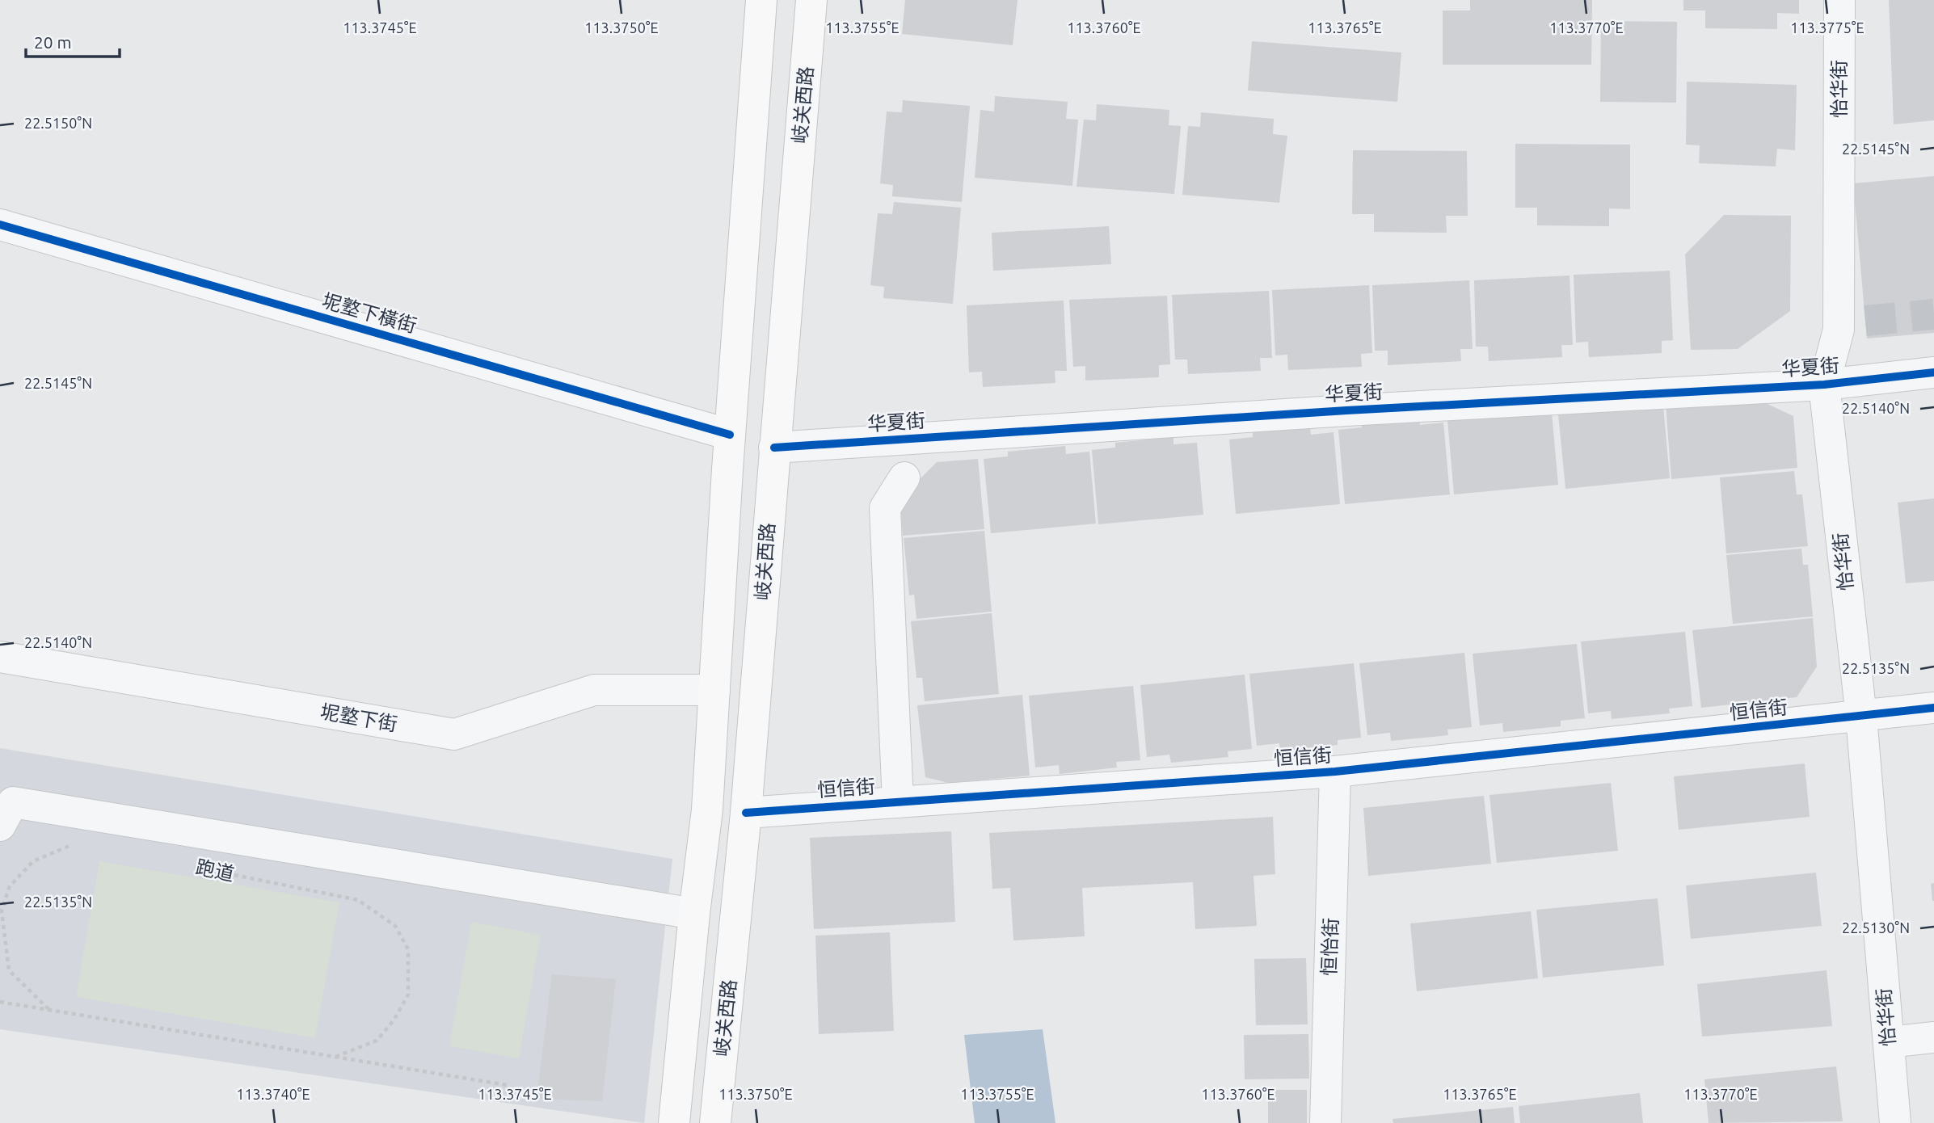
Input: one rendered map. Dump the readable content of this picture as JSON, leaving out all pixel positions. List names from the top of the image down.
{
  "streets": {
    "main road": ["岐关西路"],
    "street": [
      "怡华街",
      "坭墪下橫街",
      "华夏街",
      "恒信街",
      "坭墪下街",
      "恒怡街"
    ],
    "path": ["跑道"]
  },
  "crossings": [
    ["怡华街", "华夏街"],
    ["怡华街", "恒信街"],
    ["岐关西路", "坭墪下橫街"],
    ["岐关西路", "华夏街"],
    ["岐关西路", "恒信街"],
    ["岐关西路", "坭墪下街"],
    ["恒信街", "恒怡街"]
  ],
  "scale_bar": "20 m",
  "coordinates": [
    "113.3745°E",
    "113.3750°E",
    "113.3755°E",
    "113.3760°E",
    "113.3765°E",
    "113.3770°E",
    "113.3775°E",
    "22.5150°N",
    "22.5145°N",
    "22.5140°N",
    "22.5135°N",
    "22.5130°N",
    "113.3740°E"
  ]
}
